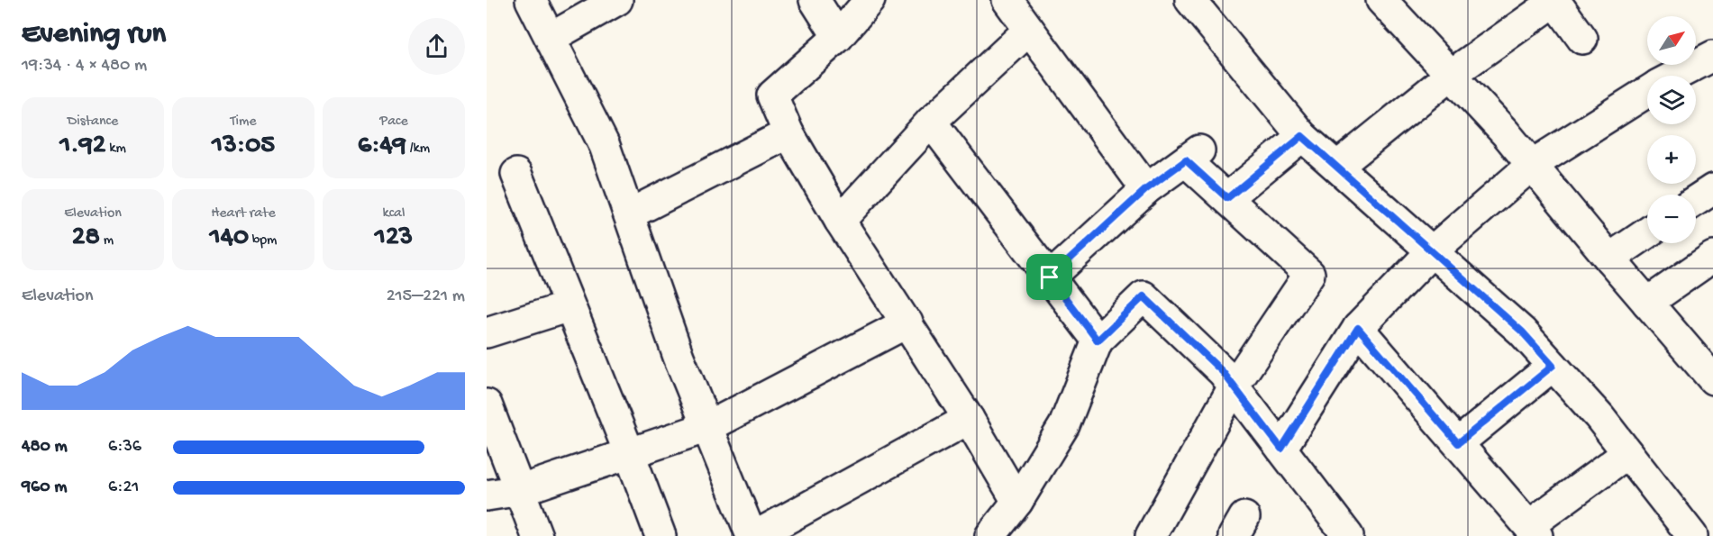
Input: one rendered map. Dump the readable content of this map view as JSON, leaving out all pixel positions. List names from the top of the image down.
{
  "north": "top right",
  "page": {
    "heading": ["Evening run", "19:34 · 4 × 480 m"],
    "map_buttons": ["+", "−"],
    "stats": [
      ["Distance", "1.92 km"],
      ["Time", "13:05"],
      ["Pace", "6:49 /km"],
      ["Elevation", "28 m"],
      ["Heart rate", "140 bpm"],
      ["kcal", "123"]
    ],
    "chart": ["Elevation", "215–221 m"],
    "list": [
      {
        "name": "480 m",
        "note": "6:36"
      },
      {
        "name": "960 m",
        "note": "6:21"
      }
    ]
  }
}
